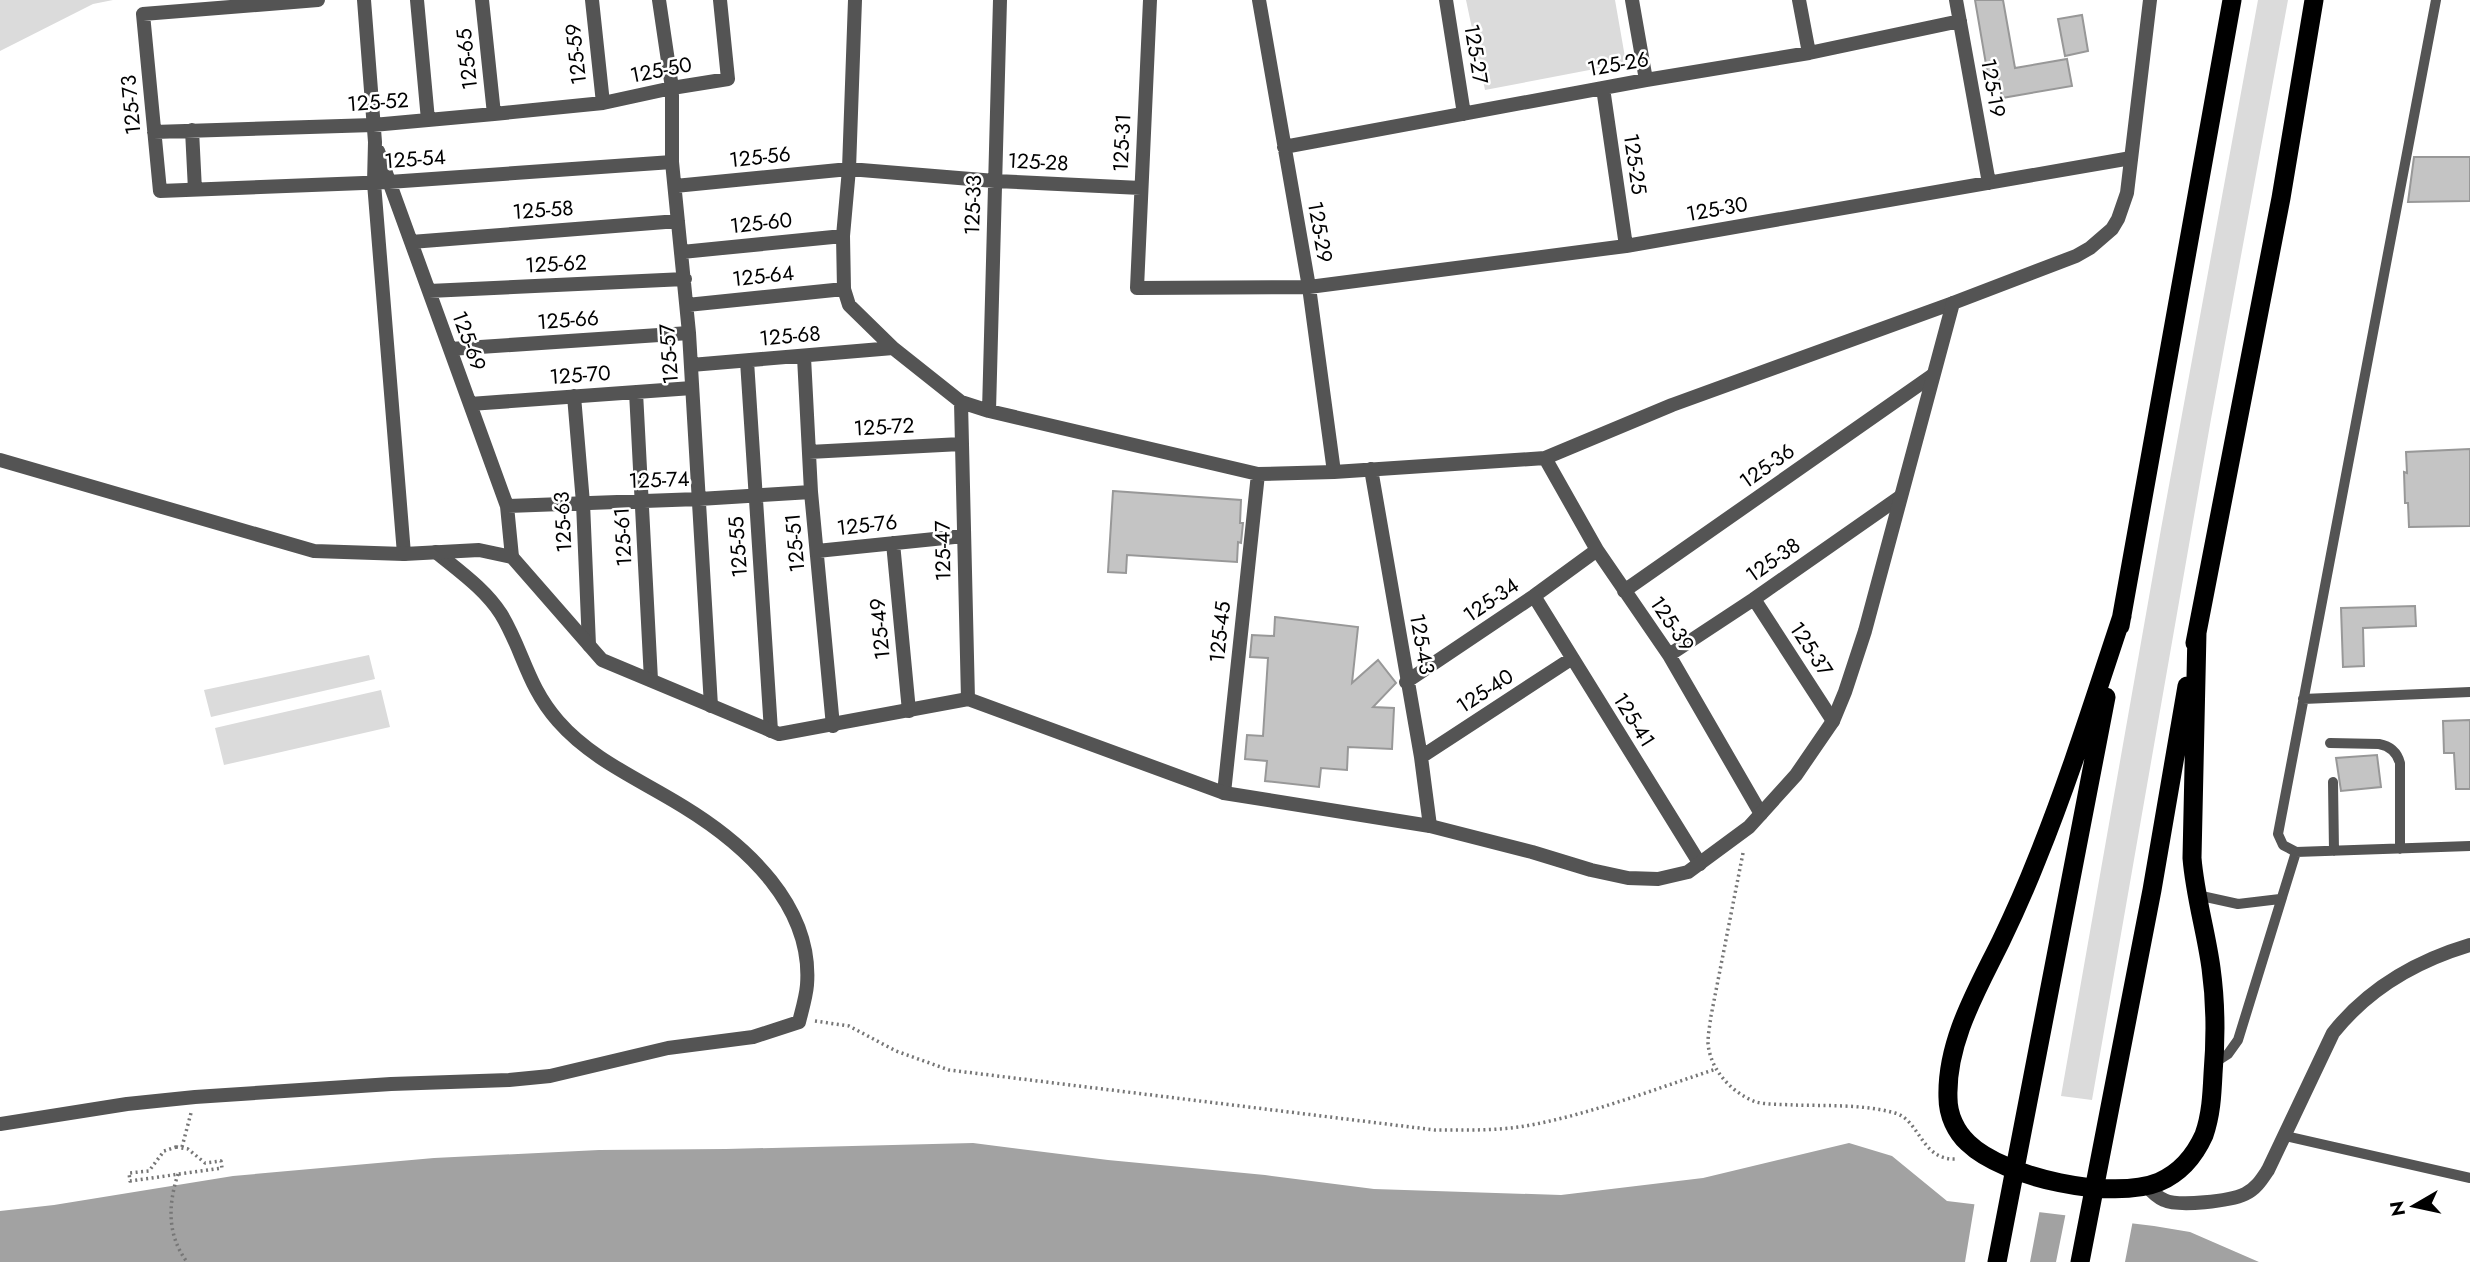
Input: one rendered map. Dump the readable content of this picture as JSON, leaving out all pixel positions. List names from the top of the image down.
{
  "streets": {
    "street": [
      "125-59",
      "125-27",
      "125-65",
      "125-26",
      "125-50",
      "125-19",
      "125-52",
      "125-73",
      "125-31",
      "125-56",
      "125-54",
      "125-28",
      "125-25",
      "125-33",
      "125-30",
      "125-58",
      "125-60",
      "125-29",
      "125-62",
      "125-64",
      "125-66",
      "125-68",
      "125-69",
      "125-57",
      "125-70",
      "125-72",
      "125-36",
      "125-74",
      "125-63",
      "125-76",
      "125-61",
      "125-51",
      "125-55",
      "125-47",
      "125-38",
      "125-34",
      "125-39",
      "125-49",
      "125-45",
      "125-43",
      "125-37",
      "125-40",
      "125-41"
    ]
  },
  "crossings": [
    ["125-59", "125-50"],
    ["125-59", "125-52"],
    ["125-27", "125-26"],
    ["125-65", "125-52"],
    ["125-26", "125-19"],
    ["125-26", "125-25"],
    ["125-26", "125-29"],
    ["125-50", "125-52"],
    ["125-50", "125-57"],
    ["125-19", "125-30"],
    ["125-52", "125-73"],
    ["125-52", "125-69"],
    ["125-73", "125-54"],
    ["125-31", "125-28"],
    ["125-31", "125-30"],
    ["125-56", "125-28"],
    ["125-56", "125-57"],
    ["125-54", "125-69"],
    ["125-54", "125-57"],
    ["125-28", "125-33"],
    ["125-25", "125-30"],
    ["125-30", "125-29"],
    ["125-58", "125-69"],
    ["125-58", "125-57"],
    ["125-60", "125-57"],
    ["125-62", "125-69"],
    ["125-62", "125-57"],
    ["125-64", "125-57"],
    ["125-66", "125-69"],
    ["125-66", "125-57"],
    ["125-68", "125-57"],
    ["125-68", "125-51"],
    ["125-68", "125-55"],
    ["125-69", "125-70"],
    ["125-69", "125-74"],
    ["125-57", "125-70"],
    ["125-57", "125-74"],
    ["125-70", "125-63"],
    ["125-70", "125-61"],
    ["125-72", "125-51"],
    ["125-72", "125-47"],
    ["125-36", "125-39"],
    ["125-74", "125-63"],
    ["125-74", "125-61"],
    ["125-74", "125-51"],
    ["125-74", "125-55"],
    ["125-76", "125-51"],
    ["125-76", "125-47"],
    ["125-76", "125-49"],
    ["125-38", "125-39"],
    ["125-38", "125-37"],
    ["125-34", "125-39"],
    ["125-34", "125-43"],
    ["125-34", "125-41"],
    ["125-43", "125-40"],
    ["125-40", "125-41"]
  ],
  "north": "left"
}
